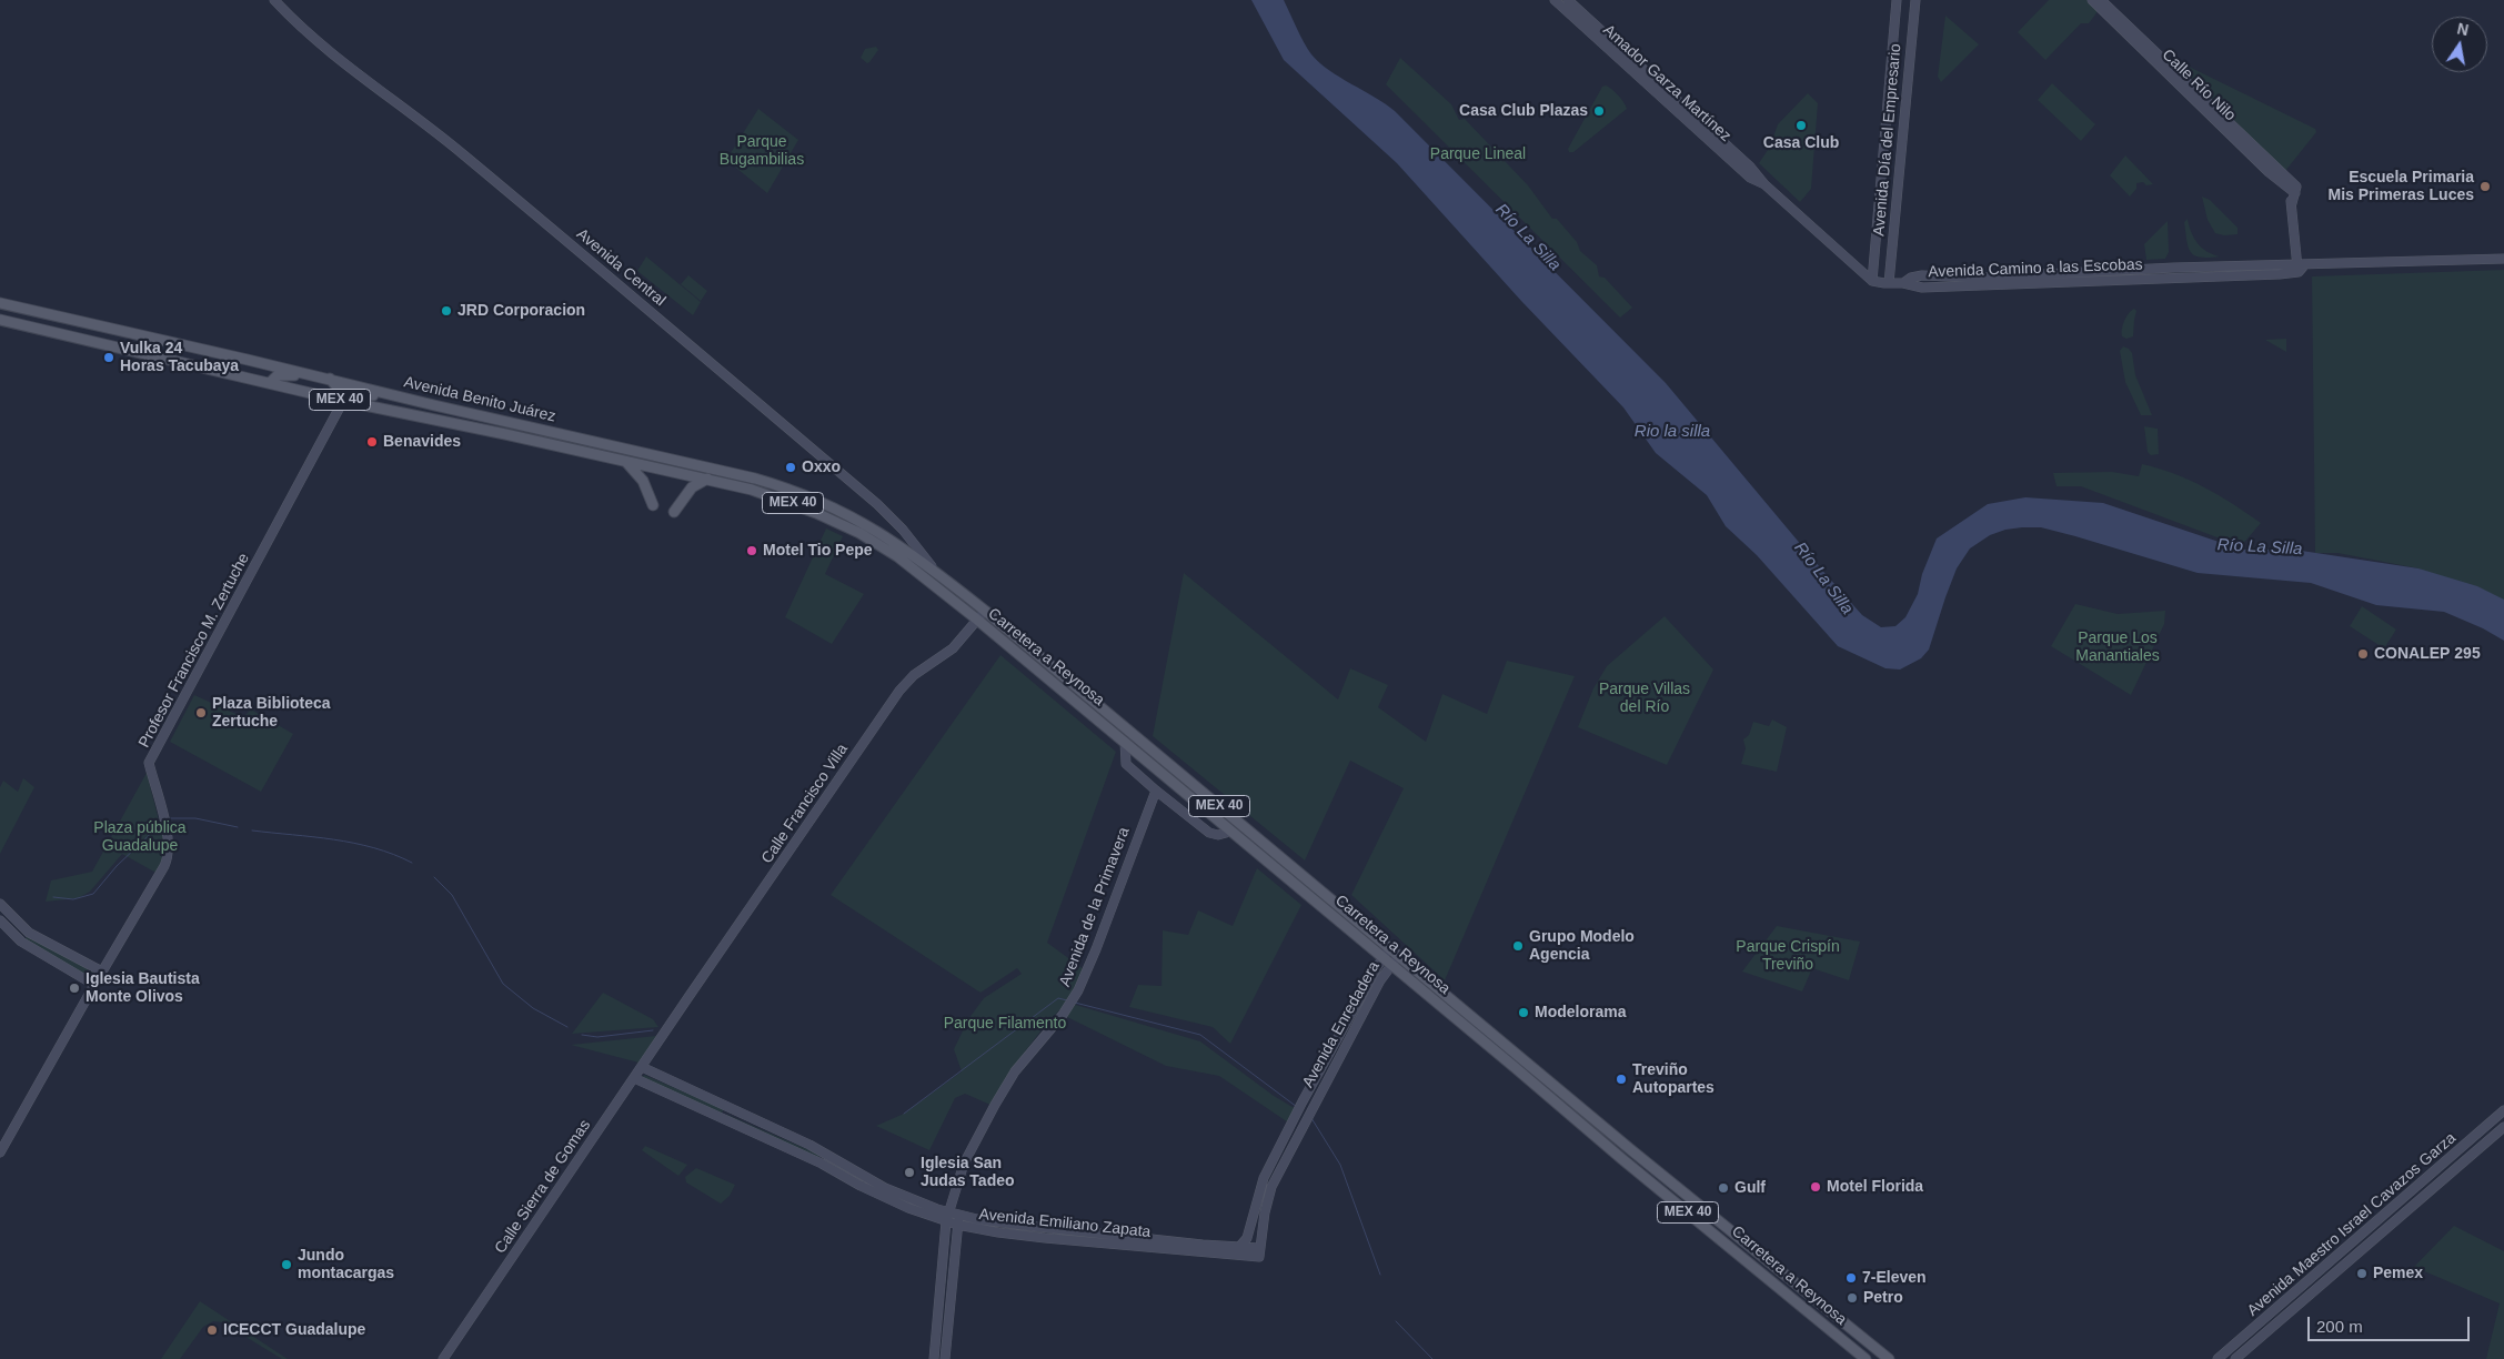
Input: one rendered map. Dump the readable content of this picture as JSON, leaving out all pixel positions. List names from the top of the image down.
{
  "streets": {
    "main road": ["MEX 40", "Avenida Benito Juárez", "Carretera a Reynosa"],
    "street": [
      "Amador Garza Martínez",
      "Calle Río Nilo",
      "Avenida Día del Empresario",
      "Avenida Central",
      "Avenida Camino a las Escobas",
      "Profesor Francisco M. Zertuche",
      "Calle Francisco Villa",
      "Avenida de la Primavera",
      "Avenida Enredadera",
      "Calle Sierra de Gomas",
      "Avenida Emiliano Zapata",
      "Avenida Maestro Israel Cavazos Garza"
    ]
  },
  "crossings": [
    ["Amador Garza Martínez", "Avenida Día del Empresario"],
    ["Avenida Día del Empresario", "Avenida Camino a las Escobas"],
    ["Avenida Central", "Avenida Benito Juárez"],
    ["Avenida Central", "Carretera a Reynosa"],
    ["Avenida Benito Juárez", "Profesor Francisco M. Zertuche"],
    ["Avenida Benito Juárez", "Carretera a Reynosa"],
    ["Carretera a Reynosa", "Calle Francisco Villa"],
    ["Carretera a Reynosa", "Avenida Enredadera"],
    ["Calle Francisco Villa", "Calle Sierra de Gomas"],
    ["Avenida de la Primavera", "Avenida Emiliano Zapata"],
    ["Avenida Enredadera", "Avenida Emiliano Zapata"],
    ["Calle Sierra de Gomas", "Avenida Emiliano Zapata"]
  ],
  "water": ["Río La Silla", "Rio la silla"],
  "parks": [
    "Parque Bugambilias",
    "Parque Lineal",
    "Parque Los Manantiales",
    "Parque Villas del Río",
    "Plaza pública Guadalupe",
    "Parque Crispín Treviño",
    "Parque Filamento"
  ],
  "places": [
    "Casa Club Plazas",
    "Casa Club",
    "Escuela Primaria Mis Primeras Luces",
    "JRD Corporacion",
    "Vulka 24 Horas Tacubaya",
    "Benavides",
    "Oxxo",
    "Motel Tio Pepe",
    "CONALEP 295",
    "Plaza Biblioteca Zertuche",
    "Grupo Modelo Agencia",
    "Iglesia Bautista Monte Olivos",
    "Modelorama",
    "Treviño Autopartes",
    "Iglesia San Judas Tadeo",
    "Motel Florida",
    "Gulf",
    "Jundo montacargas",
    "Pemex",
    "7-Eleven",
    "Petro",
    "ICECCT Guadalupe"
  ],
  "scale_bar": "200 m",
  "north": "top"
}
